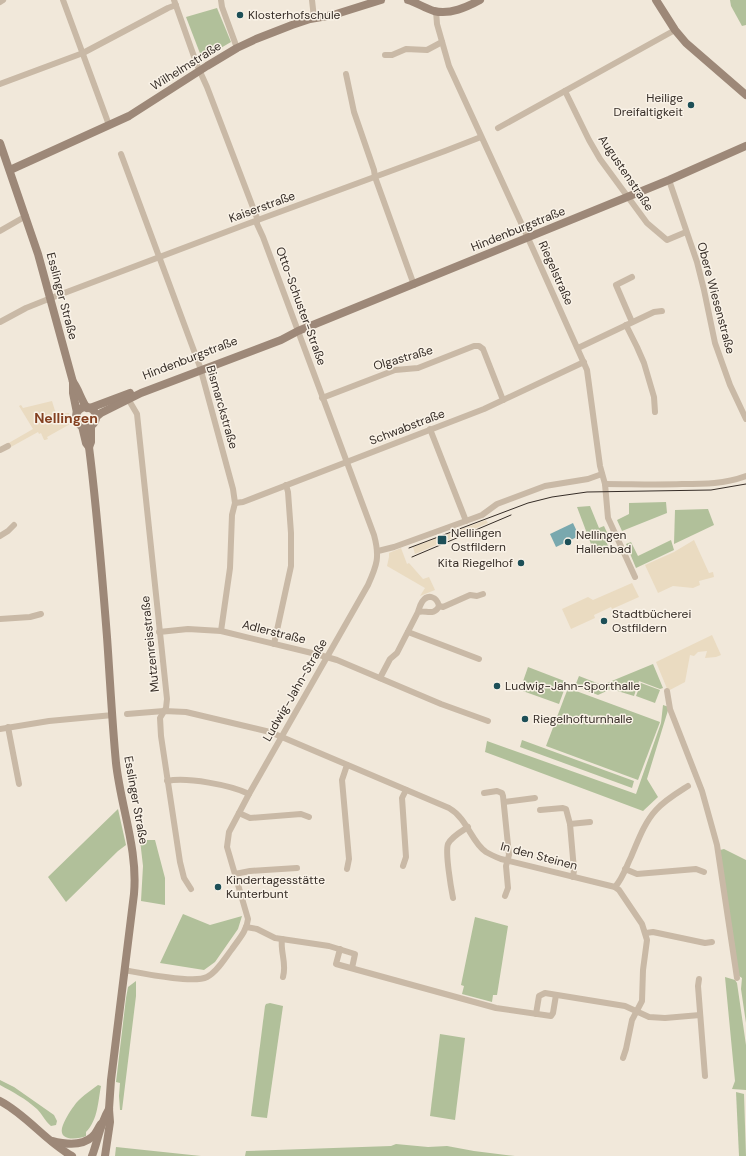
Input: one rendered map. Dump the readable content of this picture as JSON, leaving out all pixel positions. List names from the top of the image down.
{
  "streets": {
    "main road": ["Wilhelmstraße", "Hindenburgstraße", "Esslinger Straße"],
    "street": [
      "Augustenstraße",
      "Kaiserstraße",
      "Riegelstraße",
      "Obere Wiesenstraße",
      "Otto-Schuster-Straße",
      "Olgastraße",
      "Bismarckstraße",
      "Schwabstraße",
      "Adlerstraße",
      "Mutzenreisstraße",
      "Ludwig-Jahn-Straße",
      "In den Steinen"
    ]
  },
  "crossings": [
    ["Wilhelmstraße", "Esslinger Straße"],
    ["Wilhelmstraße", "Otto-Schuster-Straße"],
    ["Augustenstraße", "Hindenburgstraße"],
    ["Augustenstraße", "Obere Wiesenstraße"],
    ["Kaiserstraße", "Riegelstraße"],
    ["Kaiserstraße", "Esslinger Straße"],
    ["Kaiserstraße", "Otto-Schuster-Straße"],
    ["Kaiserstraße", "Bismarckstraße"],
    ["Hindenburgstraße", "Riegelstraße"],
    ["Hindenburgstraße", "Esslinger Straße"],
    ["Hindenburgstraße", "Obere Wiesenstraße"],
    ["Hindenburgstraße", "Otto-Schuster-Straße"],
    ["Hindenburgstraße", "Bismarckstraße"],
    ["Hindenburgstraße", "Mutzenreisstraße"],
    ["Riegelstraße", "Schwabstraße"],
    ["Otto-Schuster-Straße", "Olgastraße"],
    ["Otto-Schuster-Straße", "Schwabstraße"],
    ["Otto-Schuster-Straße", "Ludwig-Jahn-Straße"],
    ["Olgastraße", "Schwabstraße"],
    ["Bismarckstraße", "Schwabstraße"],
    ["Bismarckstraße", "Adlerstraße"],
    ["Adlerstraße", "Mutzenreisstraße"],
    ["Adlerstraße", "Ludwig-Jahn-Straße"],
    ["Mutzenreisstraße", "In den Steinen"],
    ["Ludwig-Jahn-Straße", "In den Steinen"]
  ],
  "districts": ["Nellingen"],
  "places": {
    "other": [
      "Klosterhofschule",
      "Heilige Dreifaltigkeit",
      "Nellingen Hallenbad",
      "Kita Riegelhof",
      "Stadtbücherei Ostfildern",
      "Ludwig-Jahn-Sporthalle",
      "Riegelhofturnhalle",
      "Kindertagesstätte Kunterbunt"
    ],
    "transit": ["Nellingen Ostfildern"]
  }
}
